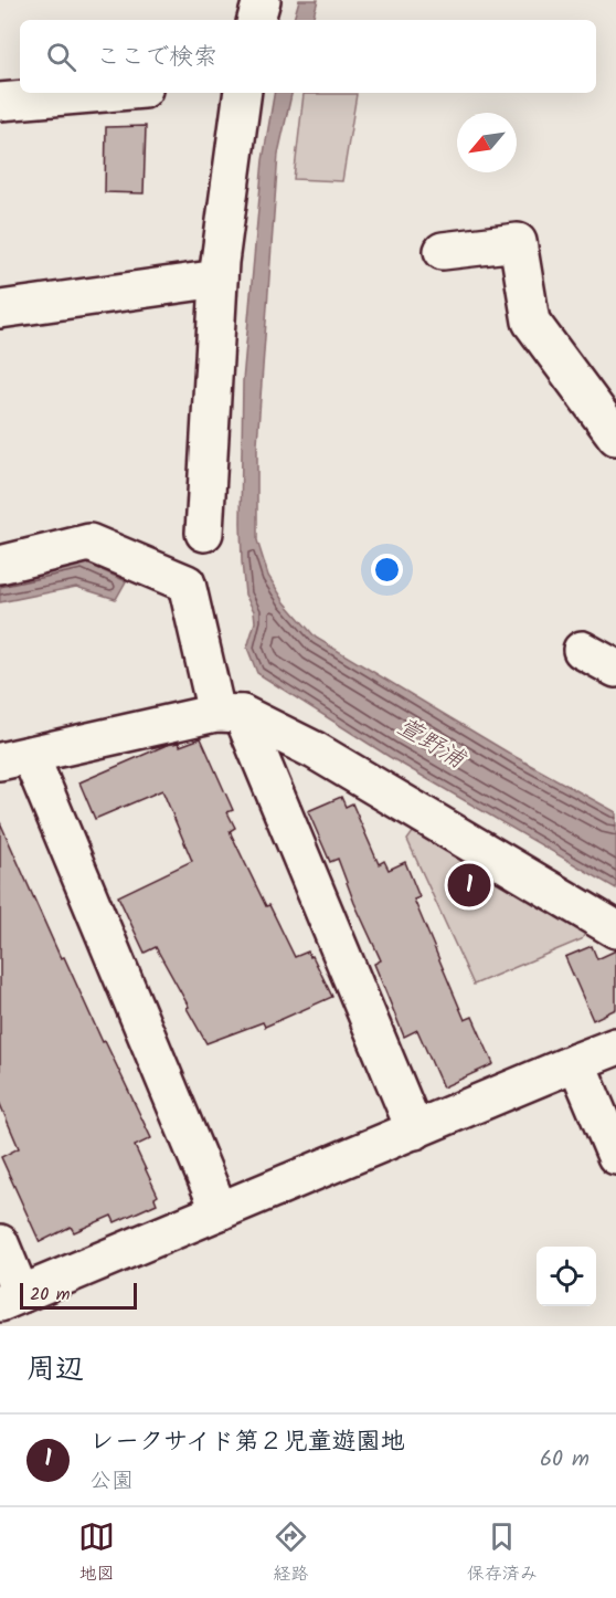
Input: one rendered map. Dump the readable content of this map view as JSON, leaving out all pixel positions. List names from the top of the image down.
{
  "water": ["萱野浦"],
  "scale_bar": "20 m",
  "north": "bottom left",
  "page": {
    "search": "ここで検索",
    "pins": "1",
    "scale": "20 m",
    "heading": "周辺",
    "list": [
      {
        "mark": "1",
        "name": "レークサイド第２児童遊園地",
        "note": "公園",
        "value": "60 m"
      }
    ],
    "nav": ["地図", "経路", "保存済み"]
  }
}
